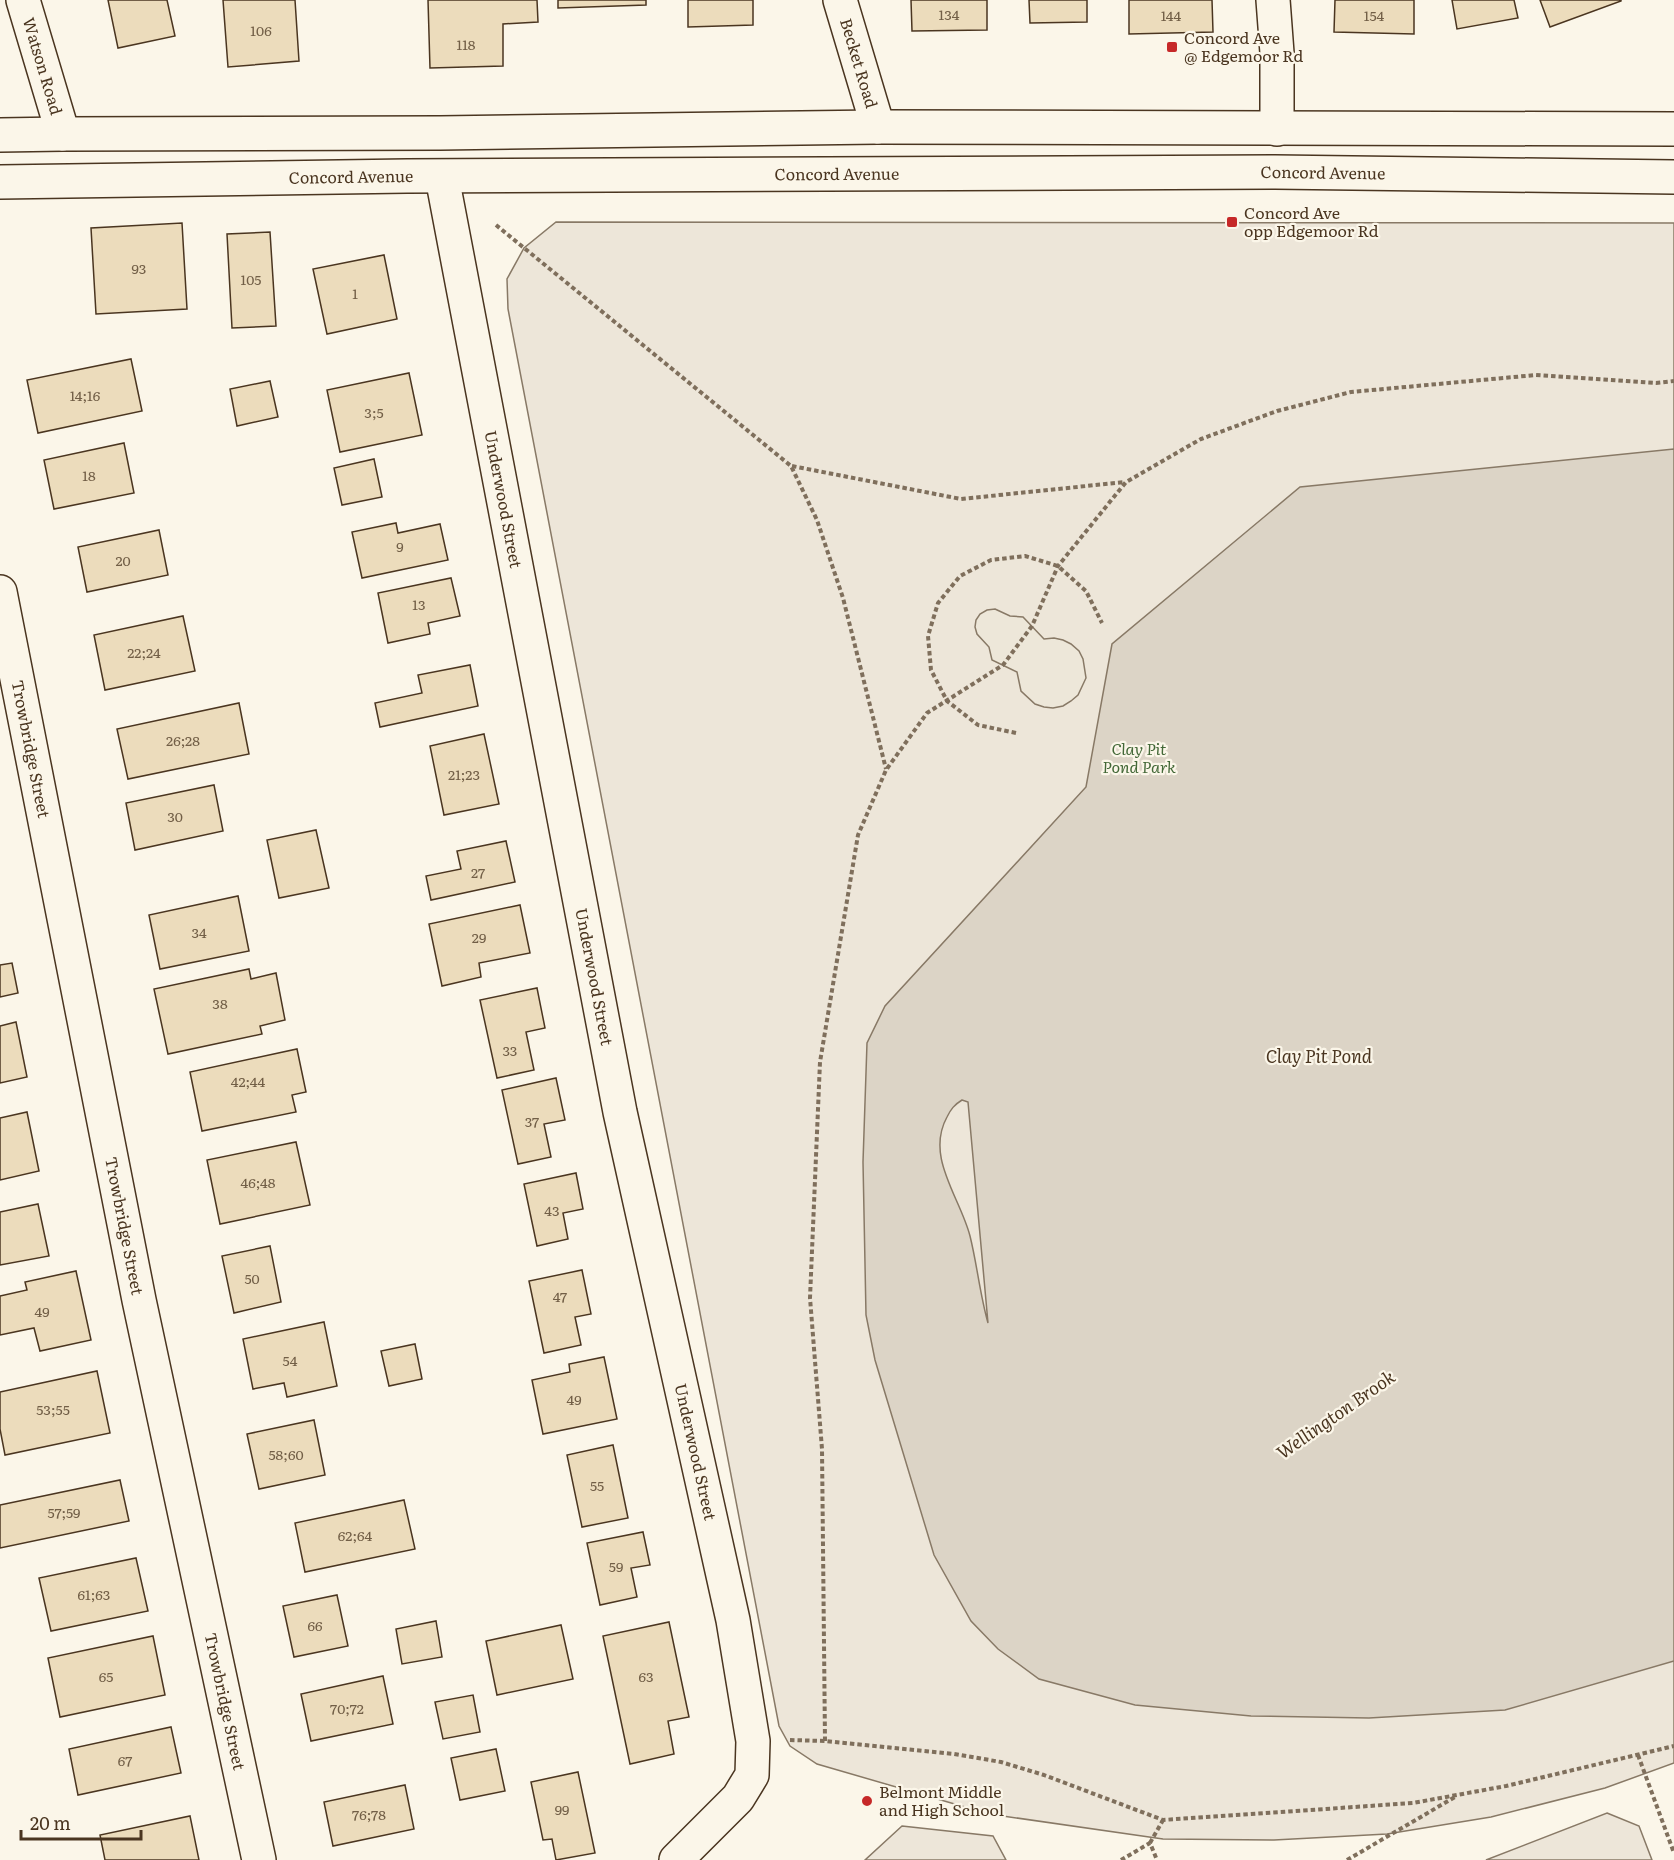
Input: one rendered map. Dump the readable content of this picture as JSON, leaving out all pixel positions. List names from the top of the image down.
{
  "streets": {
    "main road": [
      "Becket Road",
      "Watson Road",
      "Concord Avenue",
      "Underwood Street",
      "Trowbridge Street"
    ]
  },
  "crossings": [
    ["Becket Road", "Concord Avenue"],
    ["Watson Road", "Concord Avenue"],
    ["Concord Avenue", "Underwood Street"]
  ],
  "water": ["Clay Pit Pond", "Wellington Brook"],
  "parks": ["Clay Pit Pond Park"],
  "places": {
    "transit": ["Concord Ave @ Edgemoor Rd", "Concord Ave opp Edgemoor Rd"],
    "other": ["Belmont Middle and High School"]
  },
  "house_numbers": [
    "134",
    "144",
    "154",
    "106",
    "118",
    "93",
    "105",
    "1",
    "14;16",
    "3;5",
    "18",
    "9",
    "20",
    "13",
    "22;24",
    "26;28",
    "21;23",
    "30",
    "27",
    "34",
    "29",
    "38",
    "33",
    "42;44",
    "37",
    "46;48",
    "43",
    "50",
    "47",
    "49",
    "54",
    "49",
    "53;55",
    "58;60",
    "55",
    "57;59",
    "62;64",
    "59",
    "61;63",
    "66",
    "65",
    "63",
    "70;72",
    "67",
    "99",
    "76;78"
  ],
  "scale_bar": "20 m"
}
